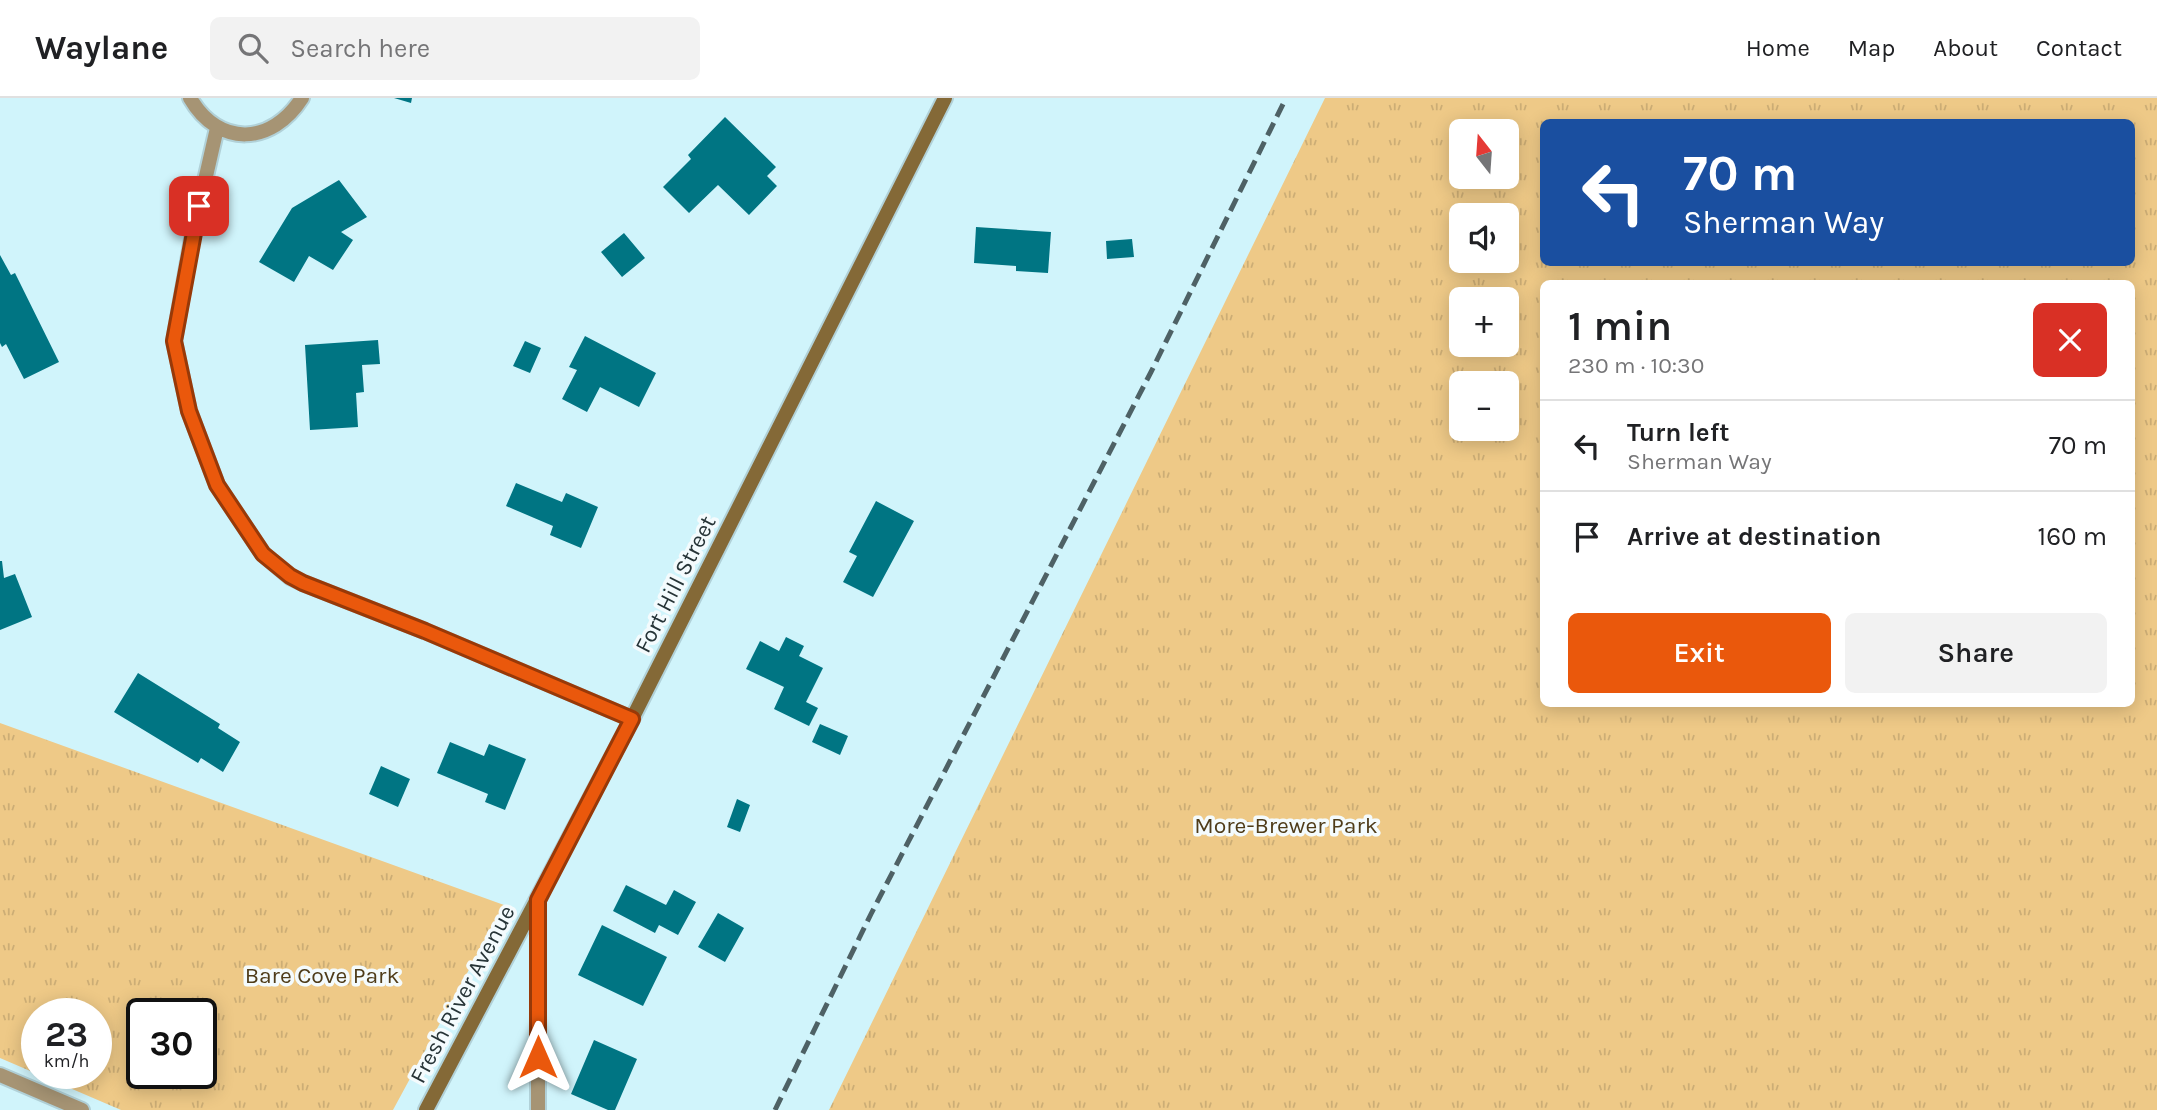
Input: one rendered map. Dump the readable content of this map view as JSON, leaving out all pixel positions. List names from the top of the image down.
{
  "streets": {
    "main road": ["Fort Hill Street", "Fresh River Avenue"]
  },
  "crossings": [
    ["Fort Hill Street", "Fresh River Avenue"]
  ],
  "parks": ["More-Brewer Park", "Bare Cove Park"],
  "north": "top",
  "page": {
    "header": "Waylane",
    "search": "Search here",
    "nav": [
      "Home",
      "Map",
      "About",
      "Contact"
    ],
    "map_buttons": ["+", "−"],
    "turn": ["70 m", "Sherman Way"],
    "heading": ["1 min", "230 m · 10:30"],
    "list": [
      {
        "name": "Turn left",
        "note": "Sherman Way",
        "value": "70 m"
      },
      {
        "name": "Arrive at destination",
        "value": "160 m"
      }
    ],
    "buttons": ["Exit", "Share"],
    "speed": "23 km/h",
    "limit": "30"
  }
}
